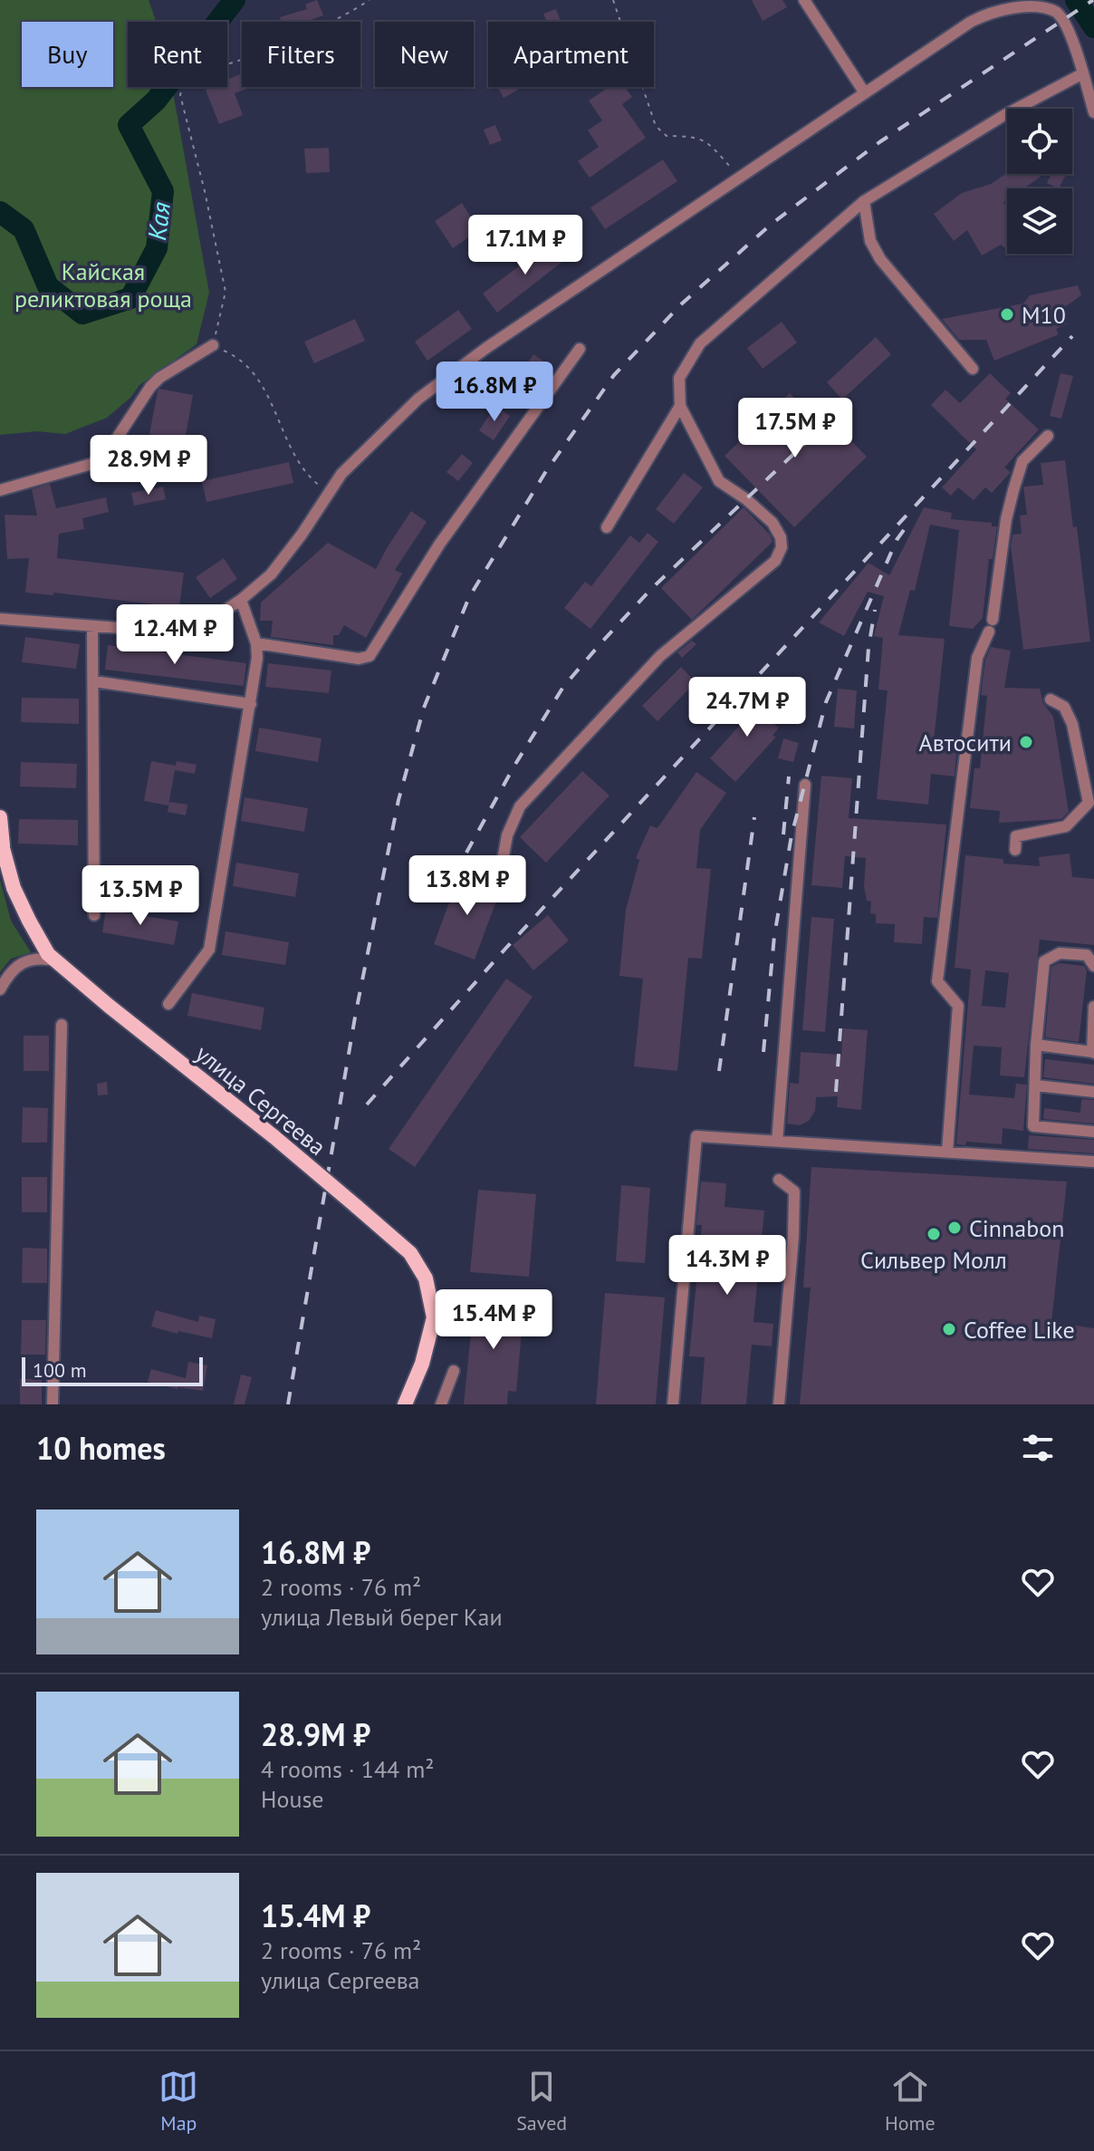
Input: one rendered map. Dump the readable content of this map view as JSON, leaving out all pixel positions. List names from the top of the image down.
{
  "streets": {
    "main road": ["улица Сергеева"]
  },
  "water": ["Кая"],
  "parks": ["Кайская реликтовая роща"],
  "places": [
    "M10",
    "Автосити",
    "Cinnabon",
    "Сильвер Молл",
    "Coffee Like"
  ],
  "scale_bar": "100 m",
  "page": {
    "chip": [
      "Buy",
      "Rent",
      "Filters",
      "New",
      "Apartment"
    ],
    "price": [
      "17.1M ₽",
      "16.8M ₽",
      "17.5M ₽",
      "28.9M ₽",
      "12.4M ₽",
      "24.7M ₽",
      "13.8M ₽",
      "13.5M ₽",
      "14.3M ₽",
      "15.4M ₽"
    ],
    "scale": "100 m",
    "heading": "10 homes",
    "list": [
      {
        "name": "16.8M ₽",
        "note": "2 rooms · 76 m² · улица Левый берег Каи"
      },
      {
        "name": "28.9M ₽",
        "note": "4 rooms · 144 m² · House"
      },
      {
        "name": "15.4M ₽",
        "note": "2 rooms · 76 m² · улица Сергеева"
      }
    ],
    "tabs": ["Map", "Saved", "Home"]
  }
}
